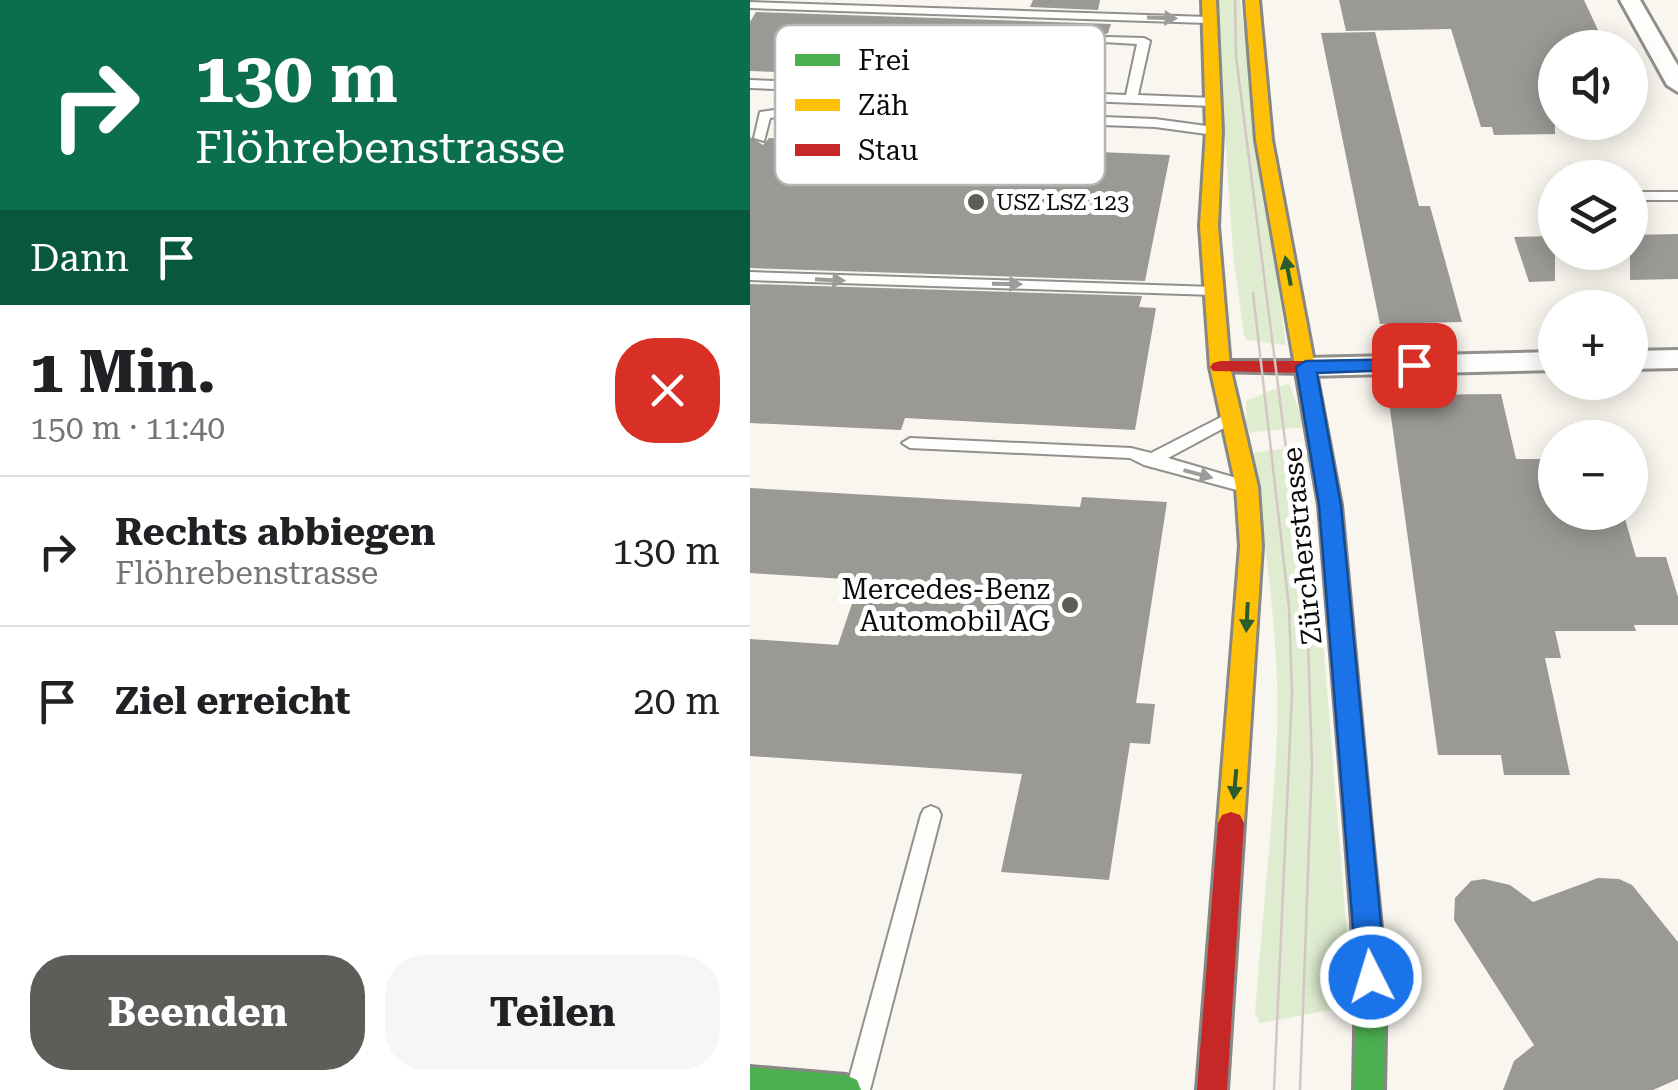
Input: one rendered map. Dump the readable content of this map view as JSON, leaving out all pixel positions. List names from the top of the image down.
{
  "streets": {
    "main road": ["Zürcherstrasse"]
  },
  "places": ["USZ LSZ 123", "Mercedes-Benz Automobil AG"],
  "legend": ["Frei", "Zäh", "Stau"],
  "page": {
    "turn": ["130 m", "Flöhrebenstrasse"],
    "map_buttons": ["+", "−"],
    "then": "Dann",
    "heading": ["1 Min.", "150 m · 11:40"],
    "list": [
      {
        "name": "Rechts abbiegen",
        "note": "Flöhrebenstrasse",
        "value": "130 m"
      },
      {
        "name": "Ziel erreicht",
        "value": "20 m"
      }
    ],
    "buttons": ["Beenden", "Teilen"]
  }
}
